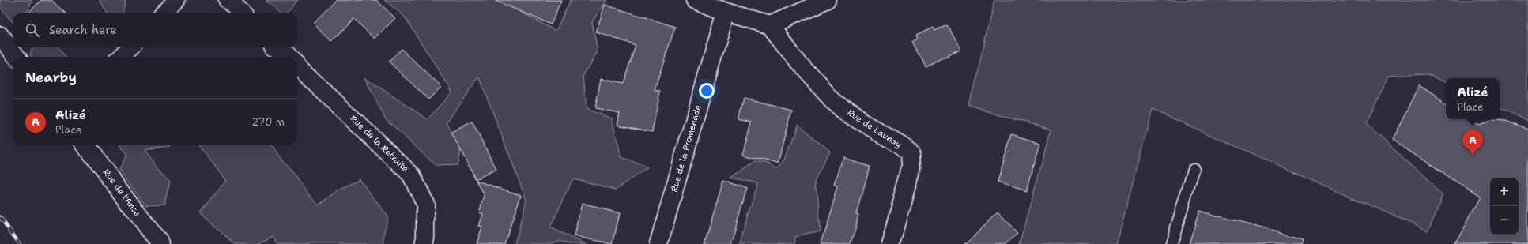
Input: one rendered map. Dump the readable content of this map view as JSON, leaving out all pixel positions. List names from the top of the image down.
{
  "streets": {
    "street": [
      "Rue de Launay",
      "Rue de la Retraite",
      "Rue de la Promenade",
      "Rue de l'Anse"
    ]
  },
  "page": {
    "search": "Search here",
    "heading": "Nearby",
    "popup": ["Alizé", "Place"],
    "list": [
      {
        "mark": "A",
        "name": "Alizé",
        "note": "Place",
        "value": "270 m"
      }
    ],
    "pins": "A",
    "map_buttons": ["+", "−"]
  }
}
